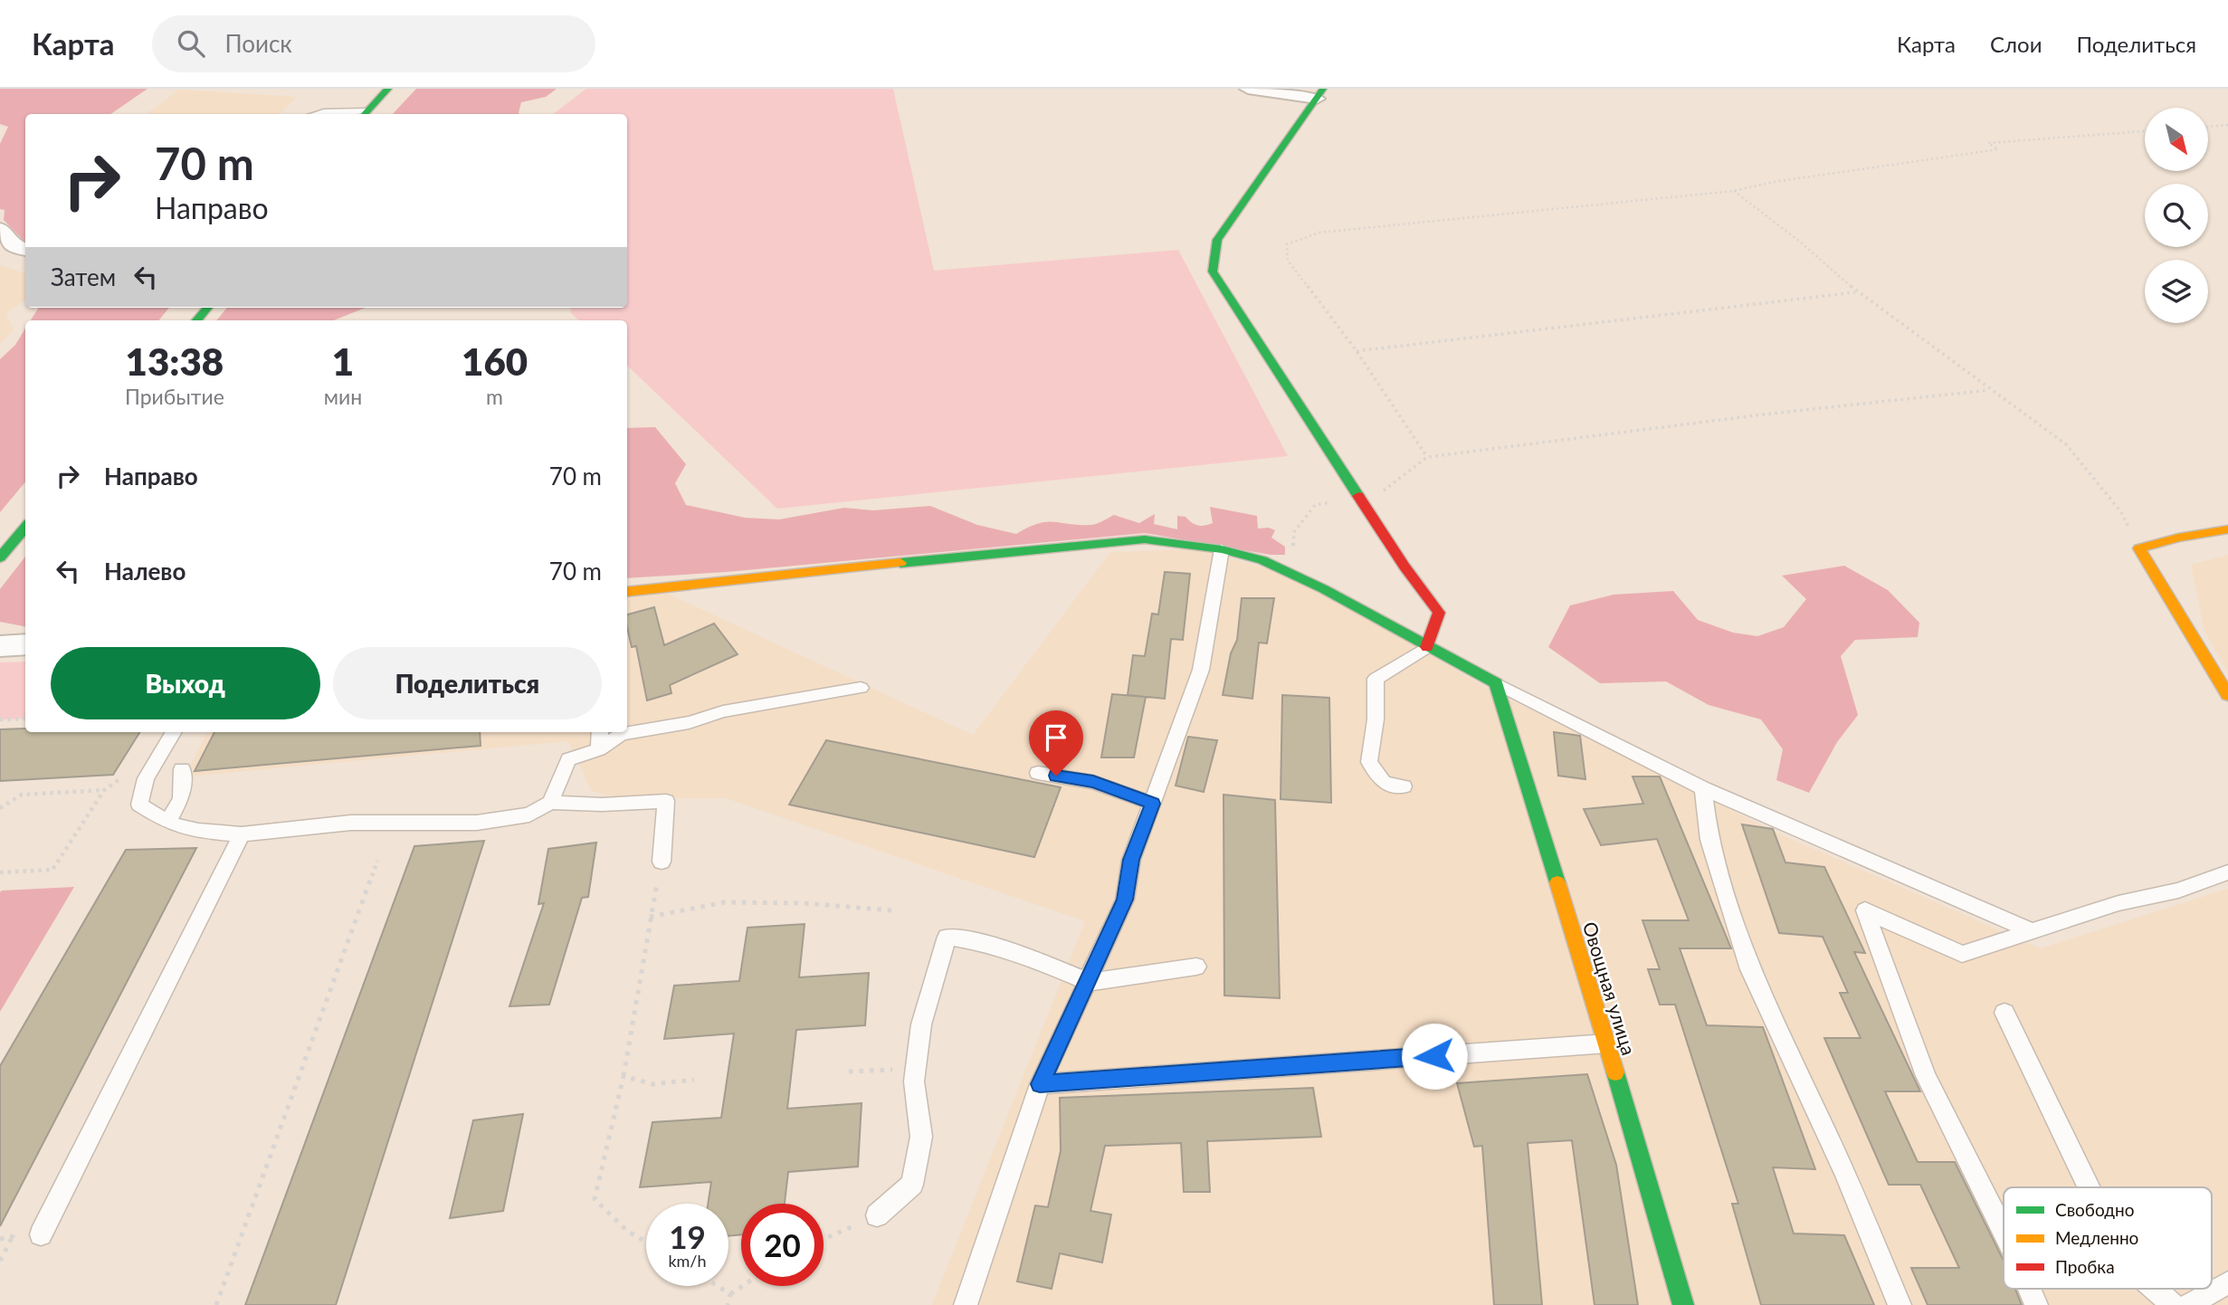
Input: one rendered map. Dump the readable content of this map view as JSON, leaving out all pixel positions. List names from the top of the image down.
{
  "streets": {
    "street": ["Овощная улица"]
  },
  "legend": ["Свободно", "Медленно", "Пробка"],
  "north": "bottom right",
  "page": {
    "header": "Карта",
    "search": "Поиск",
    "nav": ["Карта", "Слои", "Поделиться"],
    "turn": ["70 m", "Направо"],
    "then": "Затем",
    "eta": [
      "13:38",
      "Прибытие",
      "1",
      "мин",
      "160",
      "m"
    ],
    "list": [
      {
        "name": "Направо",
        "value": "70 m"
      },
      {
        "name": "Налево",
        "value": "70 m"
      }
    ],
    "buttons": ["Выход", "Поделиться"],
    "speed": "19 km/h",
    "limit": "20"
  }
}
